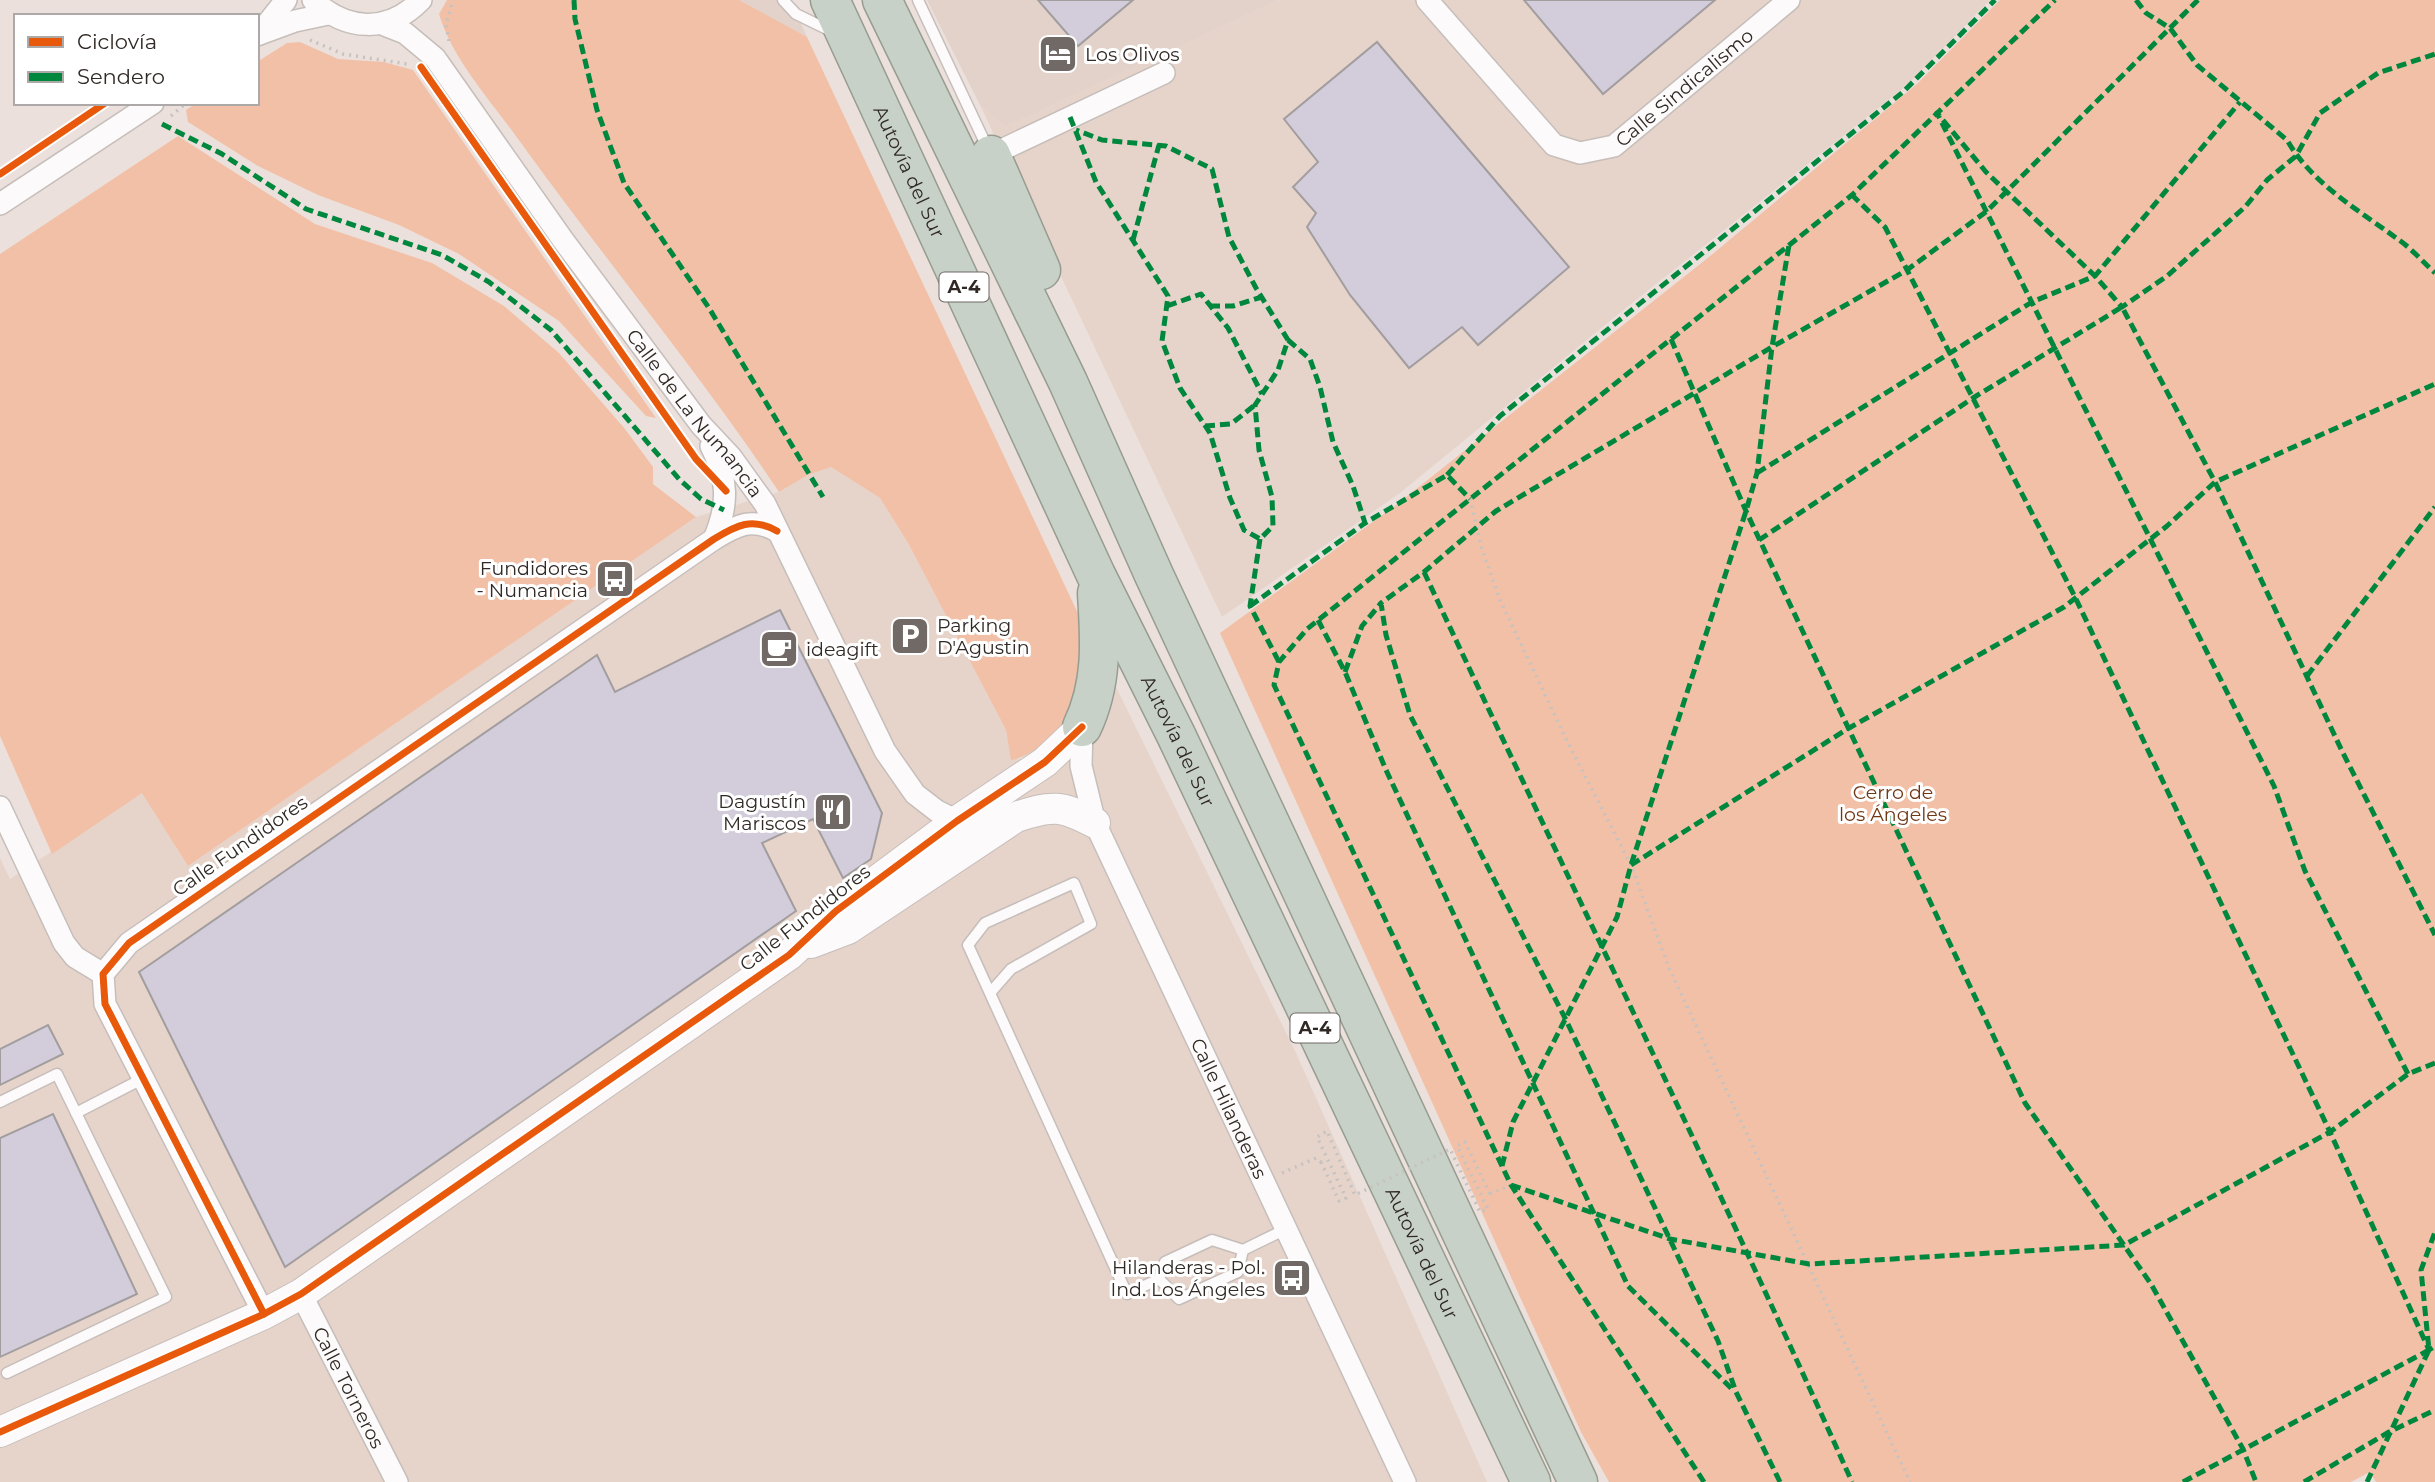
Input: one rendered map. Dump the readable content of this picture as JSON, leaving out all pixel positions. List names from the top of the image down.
{
  "streets": {
    "highway": ["Autovía del Sur", "A-4"],
    "street": [
      "Calle Sindicalismo",
      "Calle de La Numancia",
      "Calle Fundidores",
      "Calle Hilanderas",
      "Calle Torneros"
    ]
  },
  "crossings": [
    ["Calle de La Numancia", "Calle Fundidores"],
    ["Calle Fundidores", "Calle Hilanderas"],
    ["Calle Fundidores", "Calle Torneros"]
  ],
  "parks": ["Cerro de los Ángeles"],
  "places": {
    "hotel": ["Los Olivos"],
    "bus stop": ["Fundidores - Numancia", "Hilanderas - Pol. Ind. Los Ángeles"],
    "parking": ["Parking D'Agustin"],
    "cafe": ["ideagift"],
    "restaurant": ["Dagustín Mariscos"]
  },
  "legend": ["Ciclovía", "Sendero"]
}
